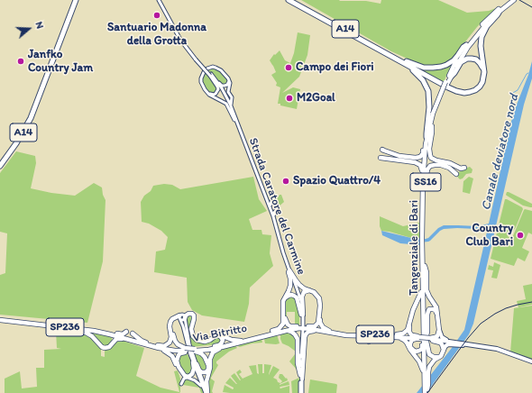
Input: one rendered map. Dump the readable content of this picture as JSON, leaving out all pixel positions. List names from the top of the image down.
{
  "streets": {
    "highway": [
      "A14",
      "SS16",
      "Tangenziale di Bari",
      "SP236",
      "Via Bitritto"
    ],
    "main road": ["Strada Caratore del Carmine"]
  },
  "crossings": [
    ["Strada Caratore del Carmine", "Via Bitritto"],
    ["Tangenziale di Bari", "Via Bitritto"]
  ],
  "water": ["Canale deviatore nord"],
  "places": [
    "Santuario Madonna della Grotta",
    "Janfko Country Jam",
    "Campo dei Fiori",
    "M2Goal",
    "Spazio Quattro/4",
    "Country Club Bari"
  ],
  "north": "right"
}
